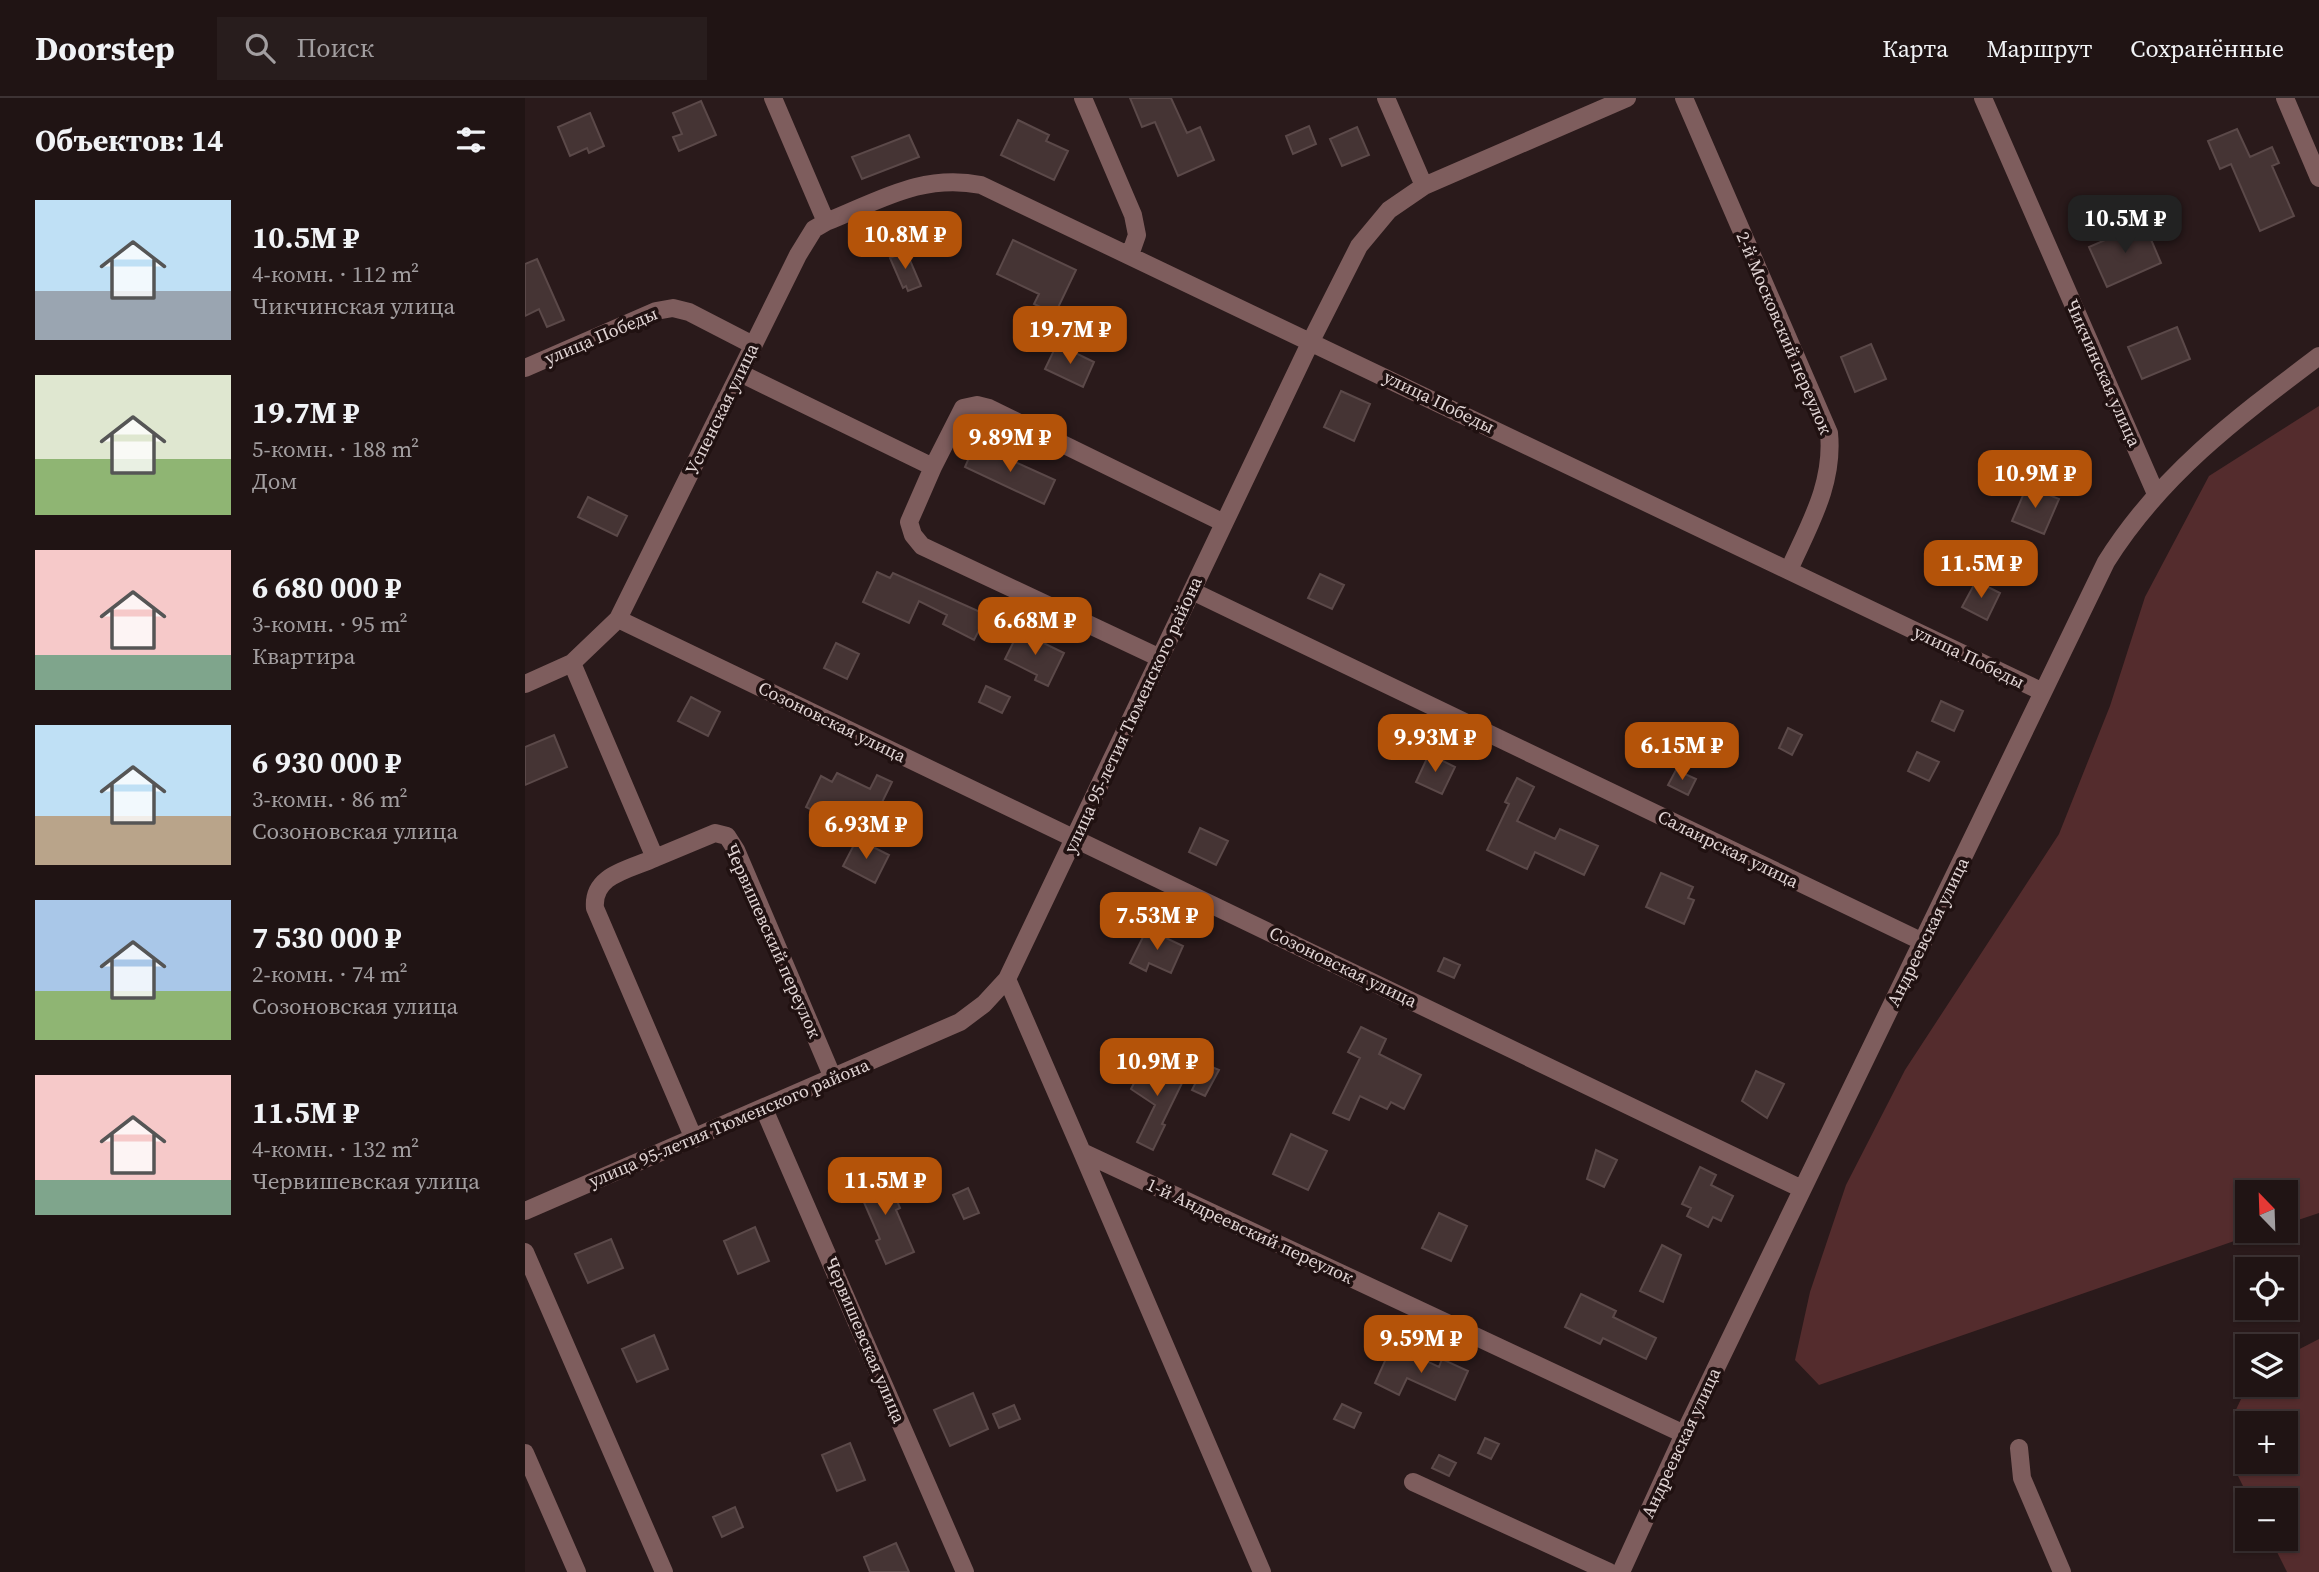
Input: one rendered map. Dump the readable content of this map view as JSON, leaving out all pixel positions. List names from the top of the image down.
{
  "streets": {
    "street": [
      "2-й Московский переулок",
      "улица Победы",
      "Чикчинская улица",
      "Успенская улица",
      "улица 95-летия Тюменского района",
      "Созоновская улица",
      "Салаирская улица",
      "Андреевская улица",
      "Червишевский переулок",
      "1-й Андреевский переулок",
      "Червишевская улица"
    ]
  },
  "crossings": [
    ["2-й Московский переулок", "улица Победы"],
    ["улица Победы", "Успенская улица"],
    ["улица Победы", "улица 95-летия Тюменского района"],
    ["улица Победы", "Андреевская улица"],
    ["Чикчинская улица", "Андреевская улица"],
    ["Успенская улица", "Созоновская улица"],
    ["улица 95-летия Тюменского района", "Созоновская улица"],
    ["улица 95-летия Тюменского района", "Салаирская улица"],
    ["улица 95-летия Тюменского района", "Червишевский переулок"],
    ["улица 95-летия Тюменского района", "Червишевская улица"],
    ["Созоновская улица", "Андреевская улица"],
    ["Салаирская улица", "Андреевская улица"],
    ["Андреевская улица", "1-й Андреевский переулок"]
  ],
  "north": "top left",
  "page": {
    "header": "Doorstep",
    "search": "Поиск",
    "nav": ["Карта", "Маршрут", "Сохранённые"],
    "heading": "Объектов: 14",
    "list": [
      {
        "name": "10.5M ₽",
        "note": "4-комн. · 112 m² · Чикчинская улица"
      },
      {
        "name": "19.7M ₽",
        "note": "5-комн. · 188 m² · Дом"
      },
      {
        "name": "6 680 000 ₽",
        "note": "3-комн. · 95 m² · Квартира"
      },
      {
        "name": "6 930 000 ₽",
        "note": "3-комн. · 86 m² · Созоновская улица"
      },
      {
        "name": "7 530 000 ₽",
        "note": "2-комн. · 74 m² · Созоновская улица"
      },
      {
        "name": "11.5M ₽",
        "note": "4-комн. · 132 m² · Червишевская улица"
      }
    ],
    "price": [
      "10.5M ₽",
      "10.8M ₽",
      "19.7M ₽",
      "9.89M ₽",
      "10.9M ₽",
      "11.5M ₽",
      "6.68M ₽",
      "9.93M ₽",
      "6.15M ₽",
      "6.93M ₽",
      "7.53M ₽",
      "10.9M ₽",
      "11.5M ₽",
      "9.59M ₽"
    ],
    "map_buttons": ["+", "−"]
  }
}
